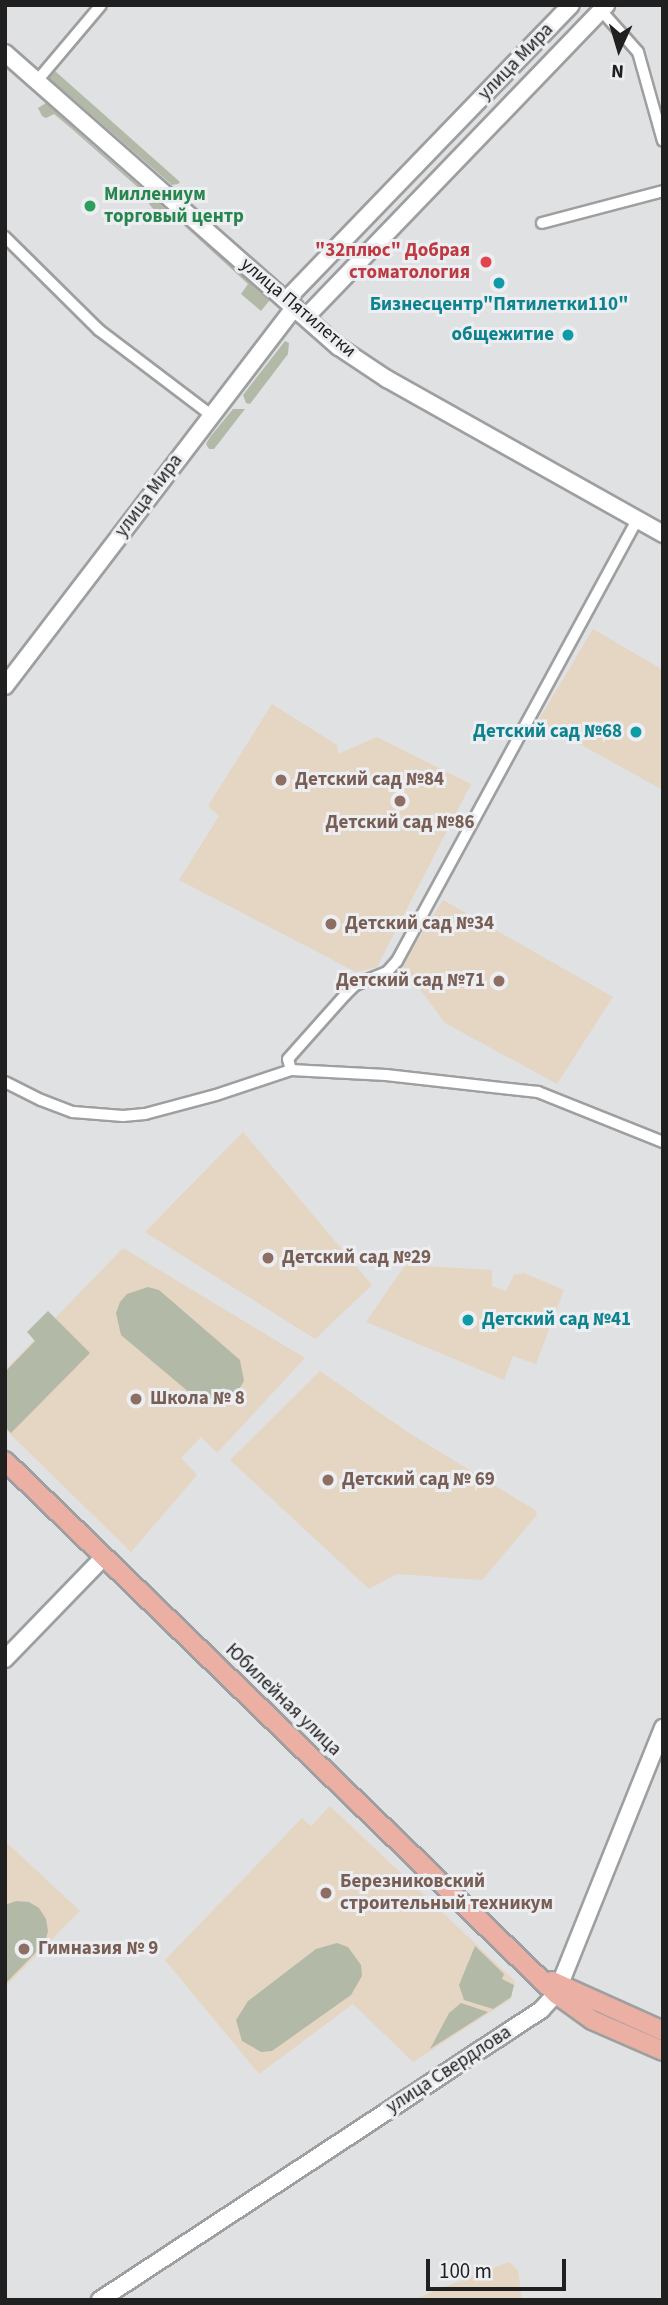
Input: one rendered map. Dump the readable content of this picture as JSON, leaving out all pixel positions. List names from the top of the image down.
{
  "streets": {
    "main road": [
      "улица Мира",
      "улица Пятилетки",
      "Юбилейная улица",
      "улица Свердлова"
    ]
  },
  "crossings": [
    ["улица Мира", "улица Пятилетки"],
    ["Юбилейная улица", "улица Свердлова"]
  ],
  "places": [
    "Миллениум торговый центр",
    "\"32плюс\" Добрая стоматология",
    "Бизнесцентр\"Пятилетки110\"",
    "общежитие",
    "Детский сад №68",
    "Детский сад №84",
    "Детский сад №86",
    "Детский сад №34",
    "Детский сад №71",
    "Детский сад №29",
    "Детский сад №41",
    "Школа № 8",
    "Детский сад № 69",
    "Березниковский строительный техникум",
    "Гимназия № 9"
  ],
  "scale_bar": "100 m",
  "north": "bottom"
}
